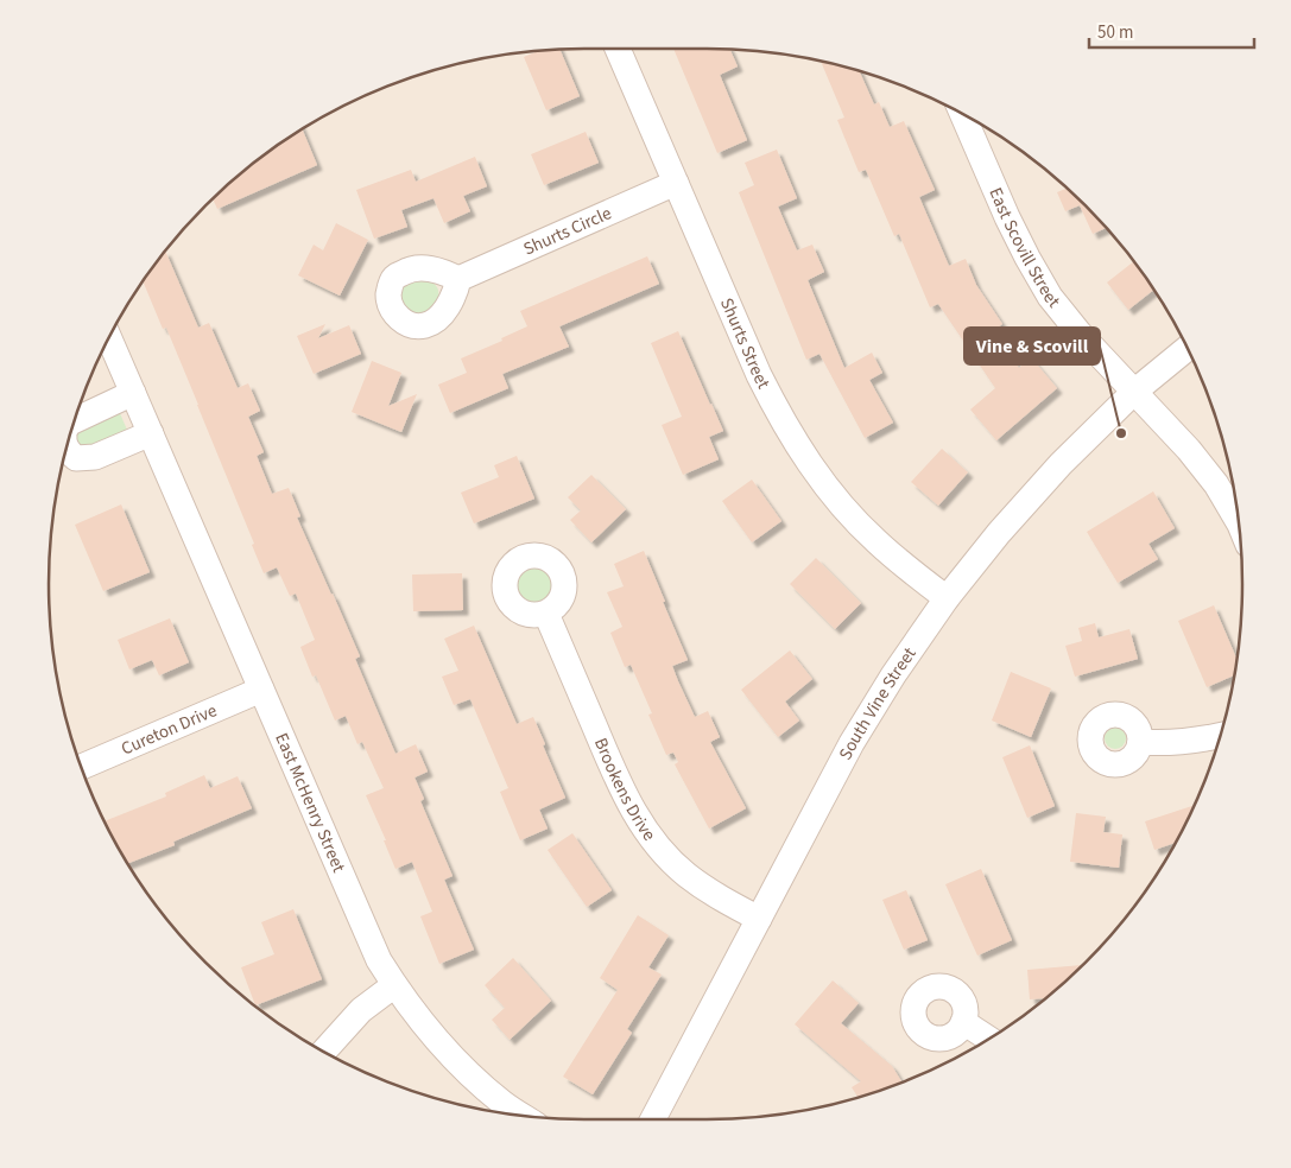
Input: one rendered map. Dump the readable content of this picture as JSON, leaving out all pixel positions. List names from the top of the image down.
{
  "streets": {
    "street": [
      "Shurts Circle",
      "East Scovill Street",
      "Shurts Street",
      "South Vine Street",
      "Cureton Drive",
      "Brookens Drive",
      "East McHenry Street"
    ]
  },
  "crossings": [
    ["Shurts Circle", "Shurts Street"],
    ["East Scovill Street", "South Vine Street"],
    ["Shurts Street", "South Vine Street"],
    ["South Vine Street", "Brookens Drive"],
    ["Cureton Drive", "East McHenry Street"]
  ],
  "places": ["Vine & Scovill"],
  "scale_bar": "50 m"
}
